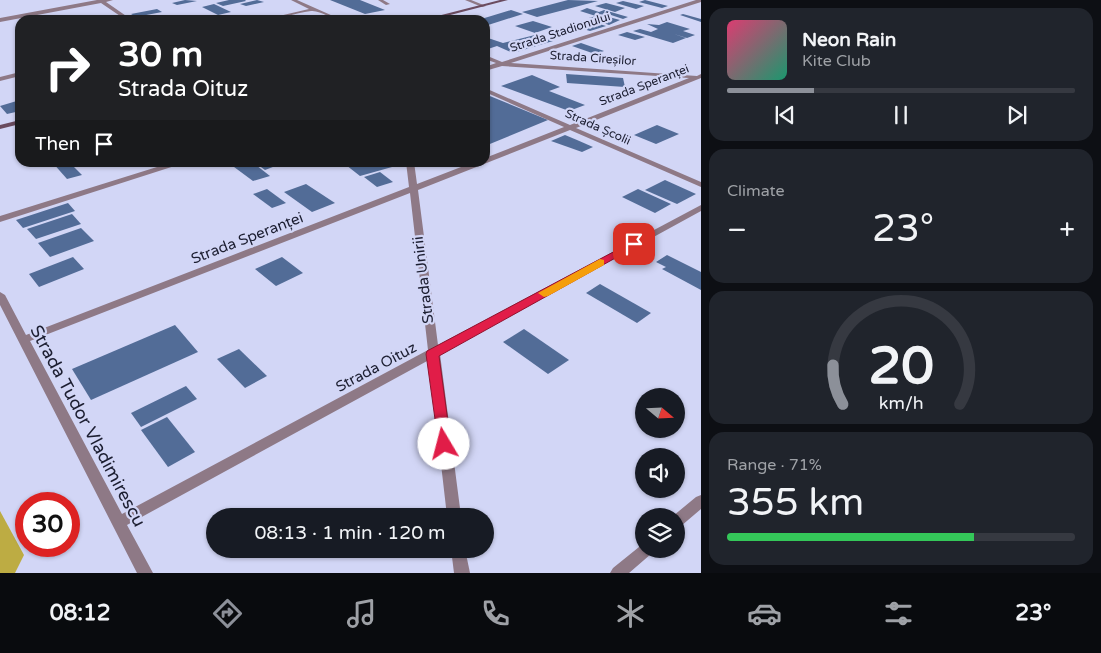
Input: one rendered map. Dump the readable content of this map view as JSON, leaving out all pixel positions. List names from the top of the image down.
{
  "streets": {
    "street": [
      "Strada Stadionului",
      "Strada Cireșilor",
      "Strada Speranței",
      "Strada Școlii",
      "Strada Unirii",
      "Strada Oituz",
      "Strada Tudor Vladimirescu"
    ]
  },
  "crossings": [
    ["Strada Stadionului", "Strada Cireșilor"],
    ["Strada Cireșilor", "Strada Speranței"],
    ["Strada Speranței", "Strada Școlii"],
    ["Strada Speranței", "Strada Unirii"],
    ["Strada Speranței", "Strada Tudor Vladimirescu"],
    ["Strada Unirii", "Strada Oituz"],
    ["Strada Oituz", "Strada Tudor Vladimirescu"]
  ],
  "north": "right",
  "page": {
    "turn": ["30 m", "Strada Oituz"],
    "song": ["Neon Rain", "Kite Club"],
    "then": "Then",
    "tile": [
      "Climate",
      ["Range · 71%", "355 km"]
    ],
    "heat": ["−", "23°", "+"],
    "limit": "30",
    "trip": "08:13 · 1 min · 120 m",
    "tabs": ["08:12", "23°"],
    "gauge": ["20", "km/h"]
  }
}
